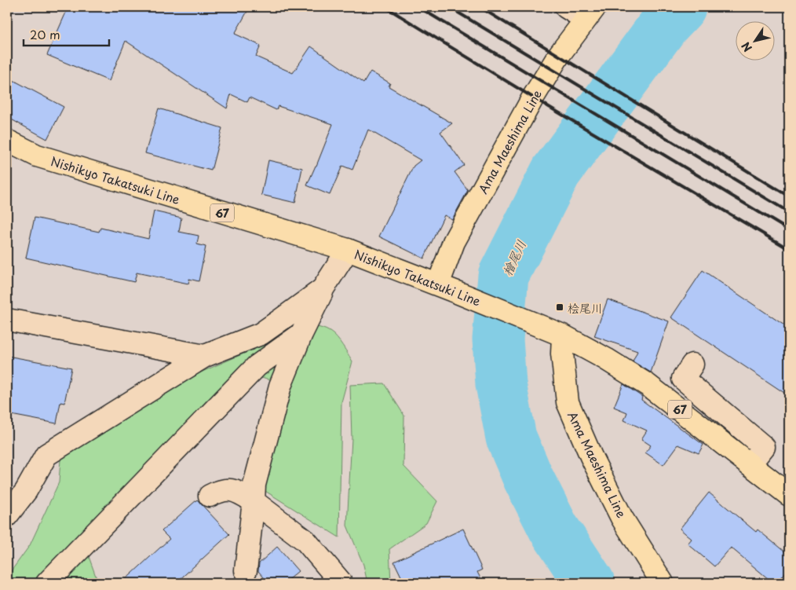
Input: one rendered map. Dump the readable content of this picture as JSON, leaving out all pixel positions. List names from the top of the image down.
{
  "streets": {
    "main road": ["Ama Maeshima Line", "Nishikyo Takatsuki Line", "67"]
  },
  "crossings": [
    ["Ama Maeshima Line", "Nishikyo Takatsuki Line"]
  ],
  "water": ["檜尾川"],
  "places": {
    "transit": ["桧尾川"]
  },
  "scale_bar": "20 m",
  "north": "bottom left"
}
